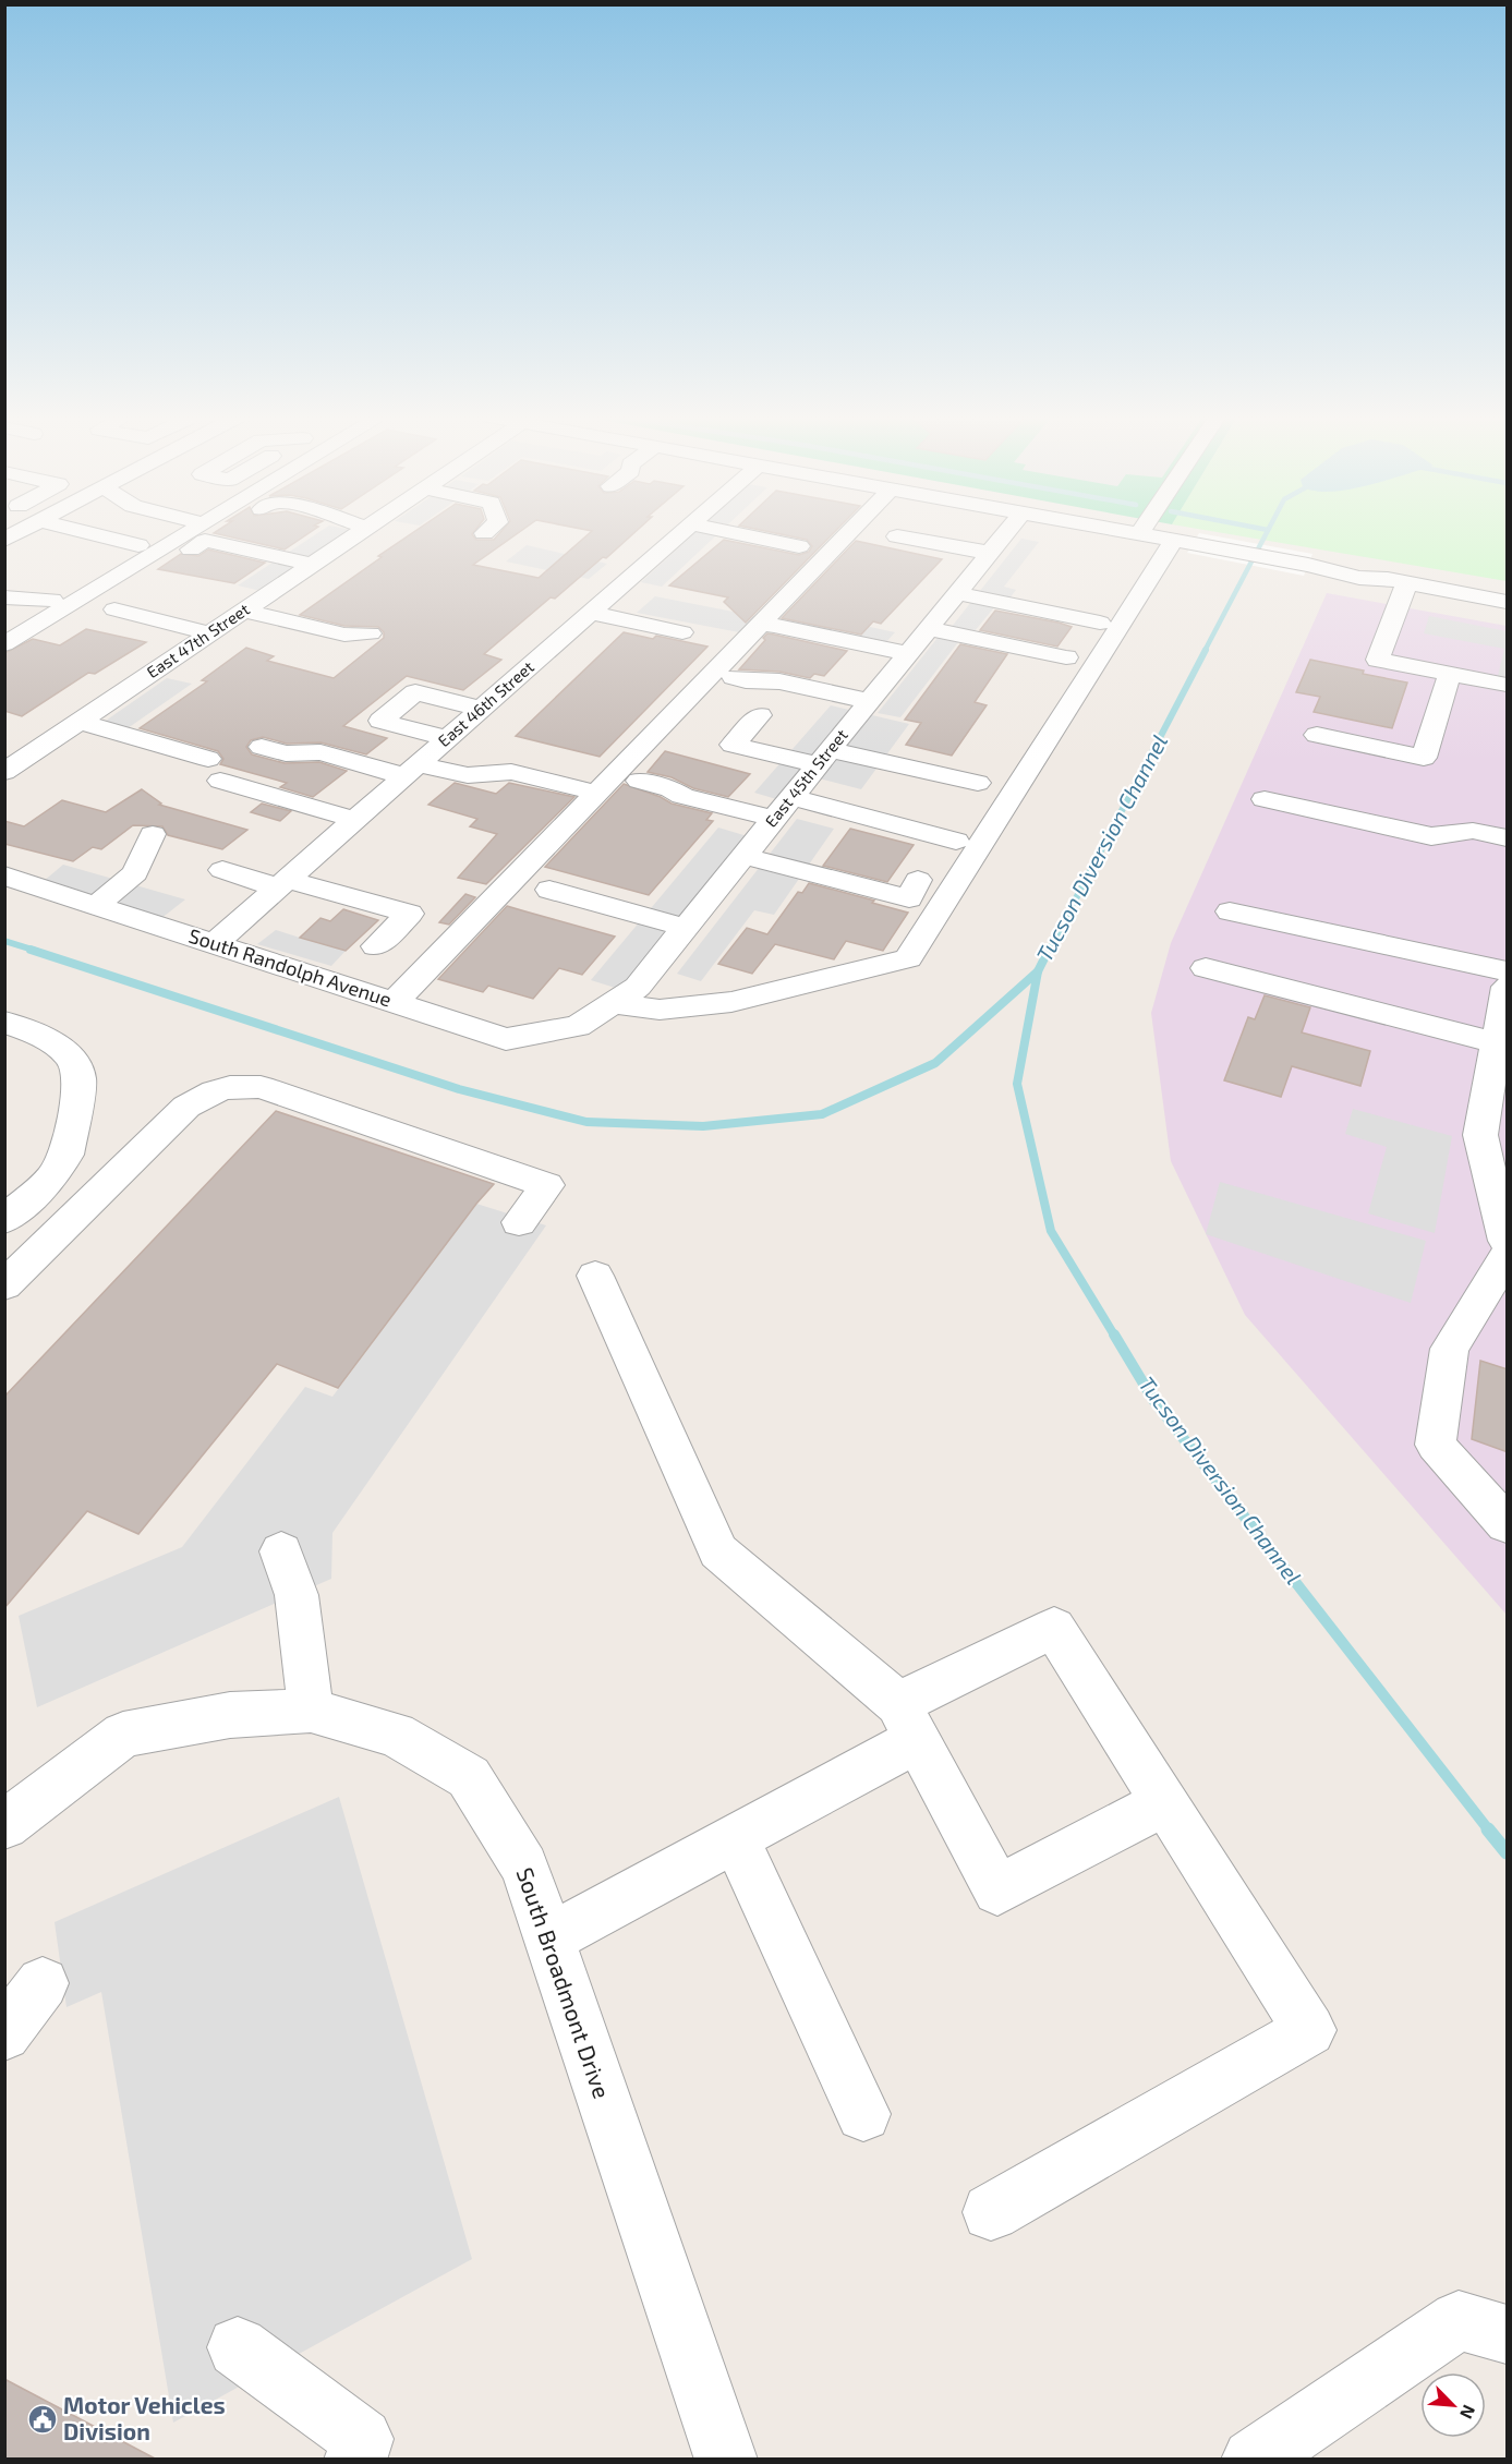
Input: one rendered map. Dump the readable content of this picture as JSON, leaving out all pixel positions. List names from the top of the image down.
{
  "streets": {
    "street": [
      "East 47th Street",
      "East 46th Street",
      "East 45th Street",
      "South Randolph Avenue",
      "South Broadmont Drive"
    ]
  },
  "crossings": [
    ["East 46th Street", "South Randolph Avenue"],
    ["East 45th Street", "South Randolph Avenue"]
  ],
  "water": ["Tucson Diversion Channel"],
  "places": {
    "public building": ["Motor Vehicles Division"]
  },
  "north": "bottom right"
}
